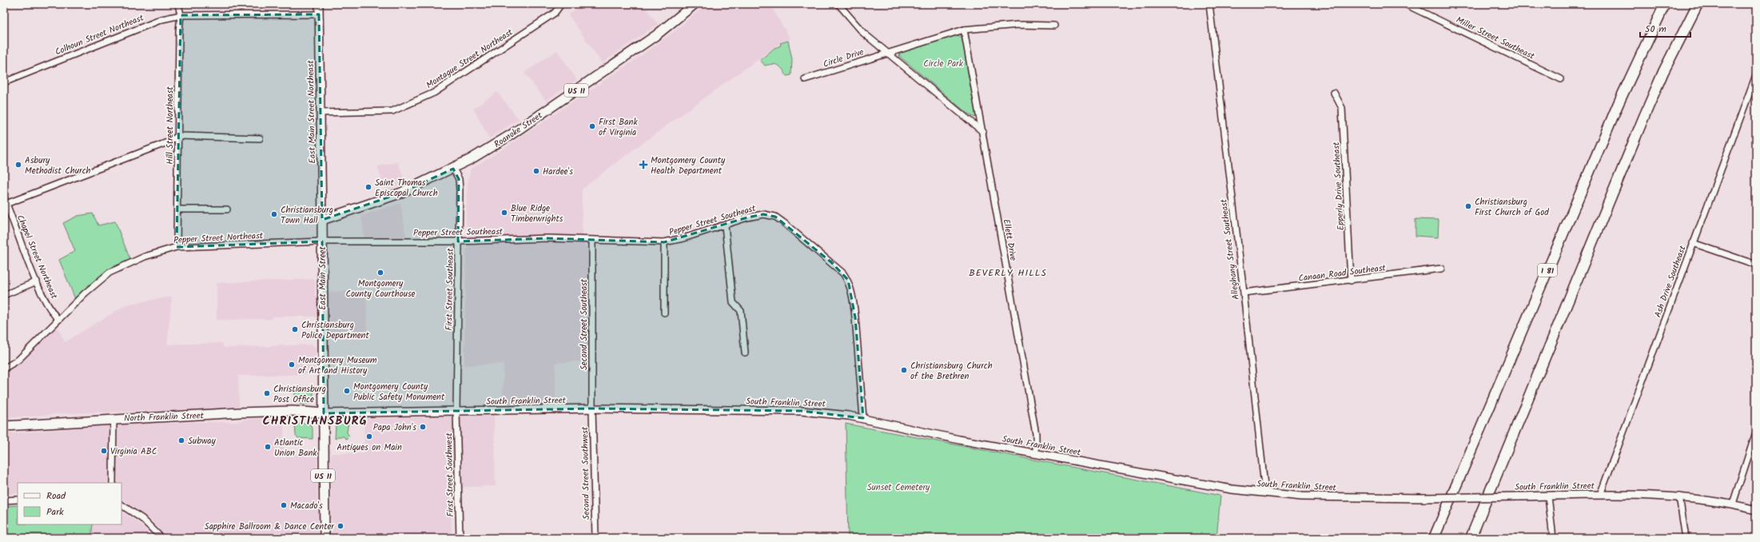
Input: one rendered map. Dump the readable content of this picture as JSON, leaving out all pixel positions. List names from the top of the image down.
{
  "streets": {
    "highway": ["I 81"],
    "main road": [
      "US 11",
      "East Main Street Northeast",
      "Roanoke Street",
      "East Main Street",
      "South Franklin Street",
      "North Franklin Street"
    ],
    "street": [
      "Colhoun Street Northeast",
      "Miller Street Southeast",
      "Circle Drive",
      "Montague Street Northeast",
      "Hill Street Northeast",
      "Epperly Drive Southeast",
      "Pepper Street Southeast",
      "Pepper Street Northeast",
      "Ellett Drive",
      "Alleghany Street Southeast",
      "Chapel Street Northeast",
      "Canaan Road Southeast",
      "Ash Drive Southeast",
      "First Street Southeast",
      "Second Street Southeast",
      "Second Street Southwest",
      "First Street Southwest"
    ]
  },
  "crossings": [
    ["Colhoun Street Northeast", "East Main Street Northeast"],
    ["Colhoun Street Northeast", "Hill Street Northeast"],
    ["Circle Drive", "Ellett Drive"],
    ["Montague Street Northeast", "East Main Street Northeast"],
    ["US 11", "East Main Street"],
    ["US 11", "South Franklin Street"],
    ["US 11", "North Franklin Street"],
    ["East Main Street Northeast", "Roanoke Street"],
    ["East Main Street Northeast", "East Main Street"],
    ["Hill Street Northeast", "Pepper Street Northeast"],
    ["Roanoke Street", "East Main Street"],
    ["Roanoke Street", "First Street Southeast"],
    ["Epperly Drive Southeast", "Canaan Road Southeast"],
    ["Pepper Street Southeast", "Pepper Street Northeast"],
    ["Pepper Street Southeast", "East Main Street"],
    ["Pepper Street Southeast", "First Street Southeast"],
    ["Pepper Street Southeast", "Second Street Southeast"],
    ["Pepper Street Southeast", "South Franklin Street"],
    ["Pepper Street Northeast", "Chapel Street Northeast"],
    ["Pepper Street Northeast", "East Main Street"],
    ["Ellett Drive", "South Franklin Street"],
    ["Alleghany Street Southeast", "Canaan Road Southeast"],
    ["Alleghany Street Southeast", "South Franklin Street"],
    ["East Main Street", "South Franklin Street"],
    ["East Main Street", "North Franklin Street"],
    ["Ash Drive Southeast", "South Franklin Street"],
    ["First Street Southeast", "South Franklin Street"],
    ["First Street Southeast", "First Street Southwest"],
    ["Second Street Southeast", "South Franklin Street"],
    ["Second Street Southeast", "Second Street Southwest"],
    ["South Franklin Street", "North Franklin Street"],
    ["South Franklin Street", "Second Street Southwest"],
    ["South Franklin Street", "First Street Southwest"]
  ],
  "districts": ["BEVERLY HILLS", "CHRISTIANSBURG"],
  "parks": ["Circle Park", "Sunset Cemetery"],
  "places": {
    "other": [
      "First Bank of Virginia",
      "Asbury Methodist Church",
      "Hardee's",
      "Saint Thomas Episcopal Church",
      "Christiansburg First Church of God",
      "Blue Ridge Timberwrights",
      "Christiansburg Town Hall",
      "Montgomery County Courthouse",
      "Christiansburg Police Department",
      "Montgomery Museum of Art and History",
      "Christiansburg Church of the Brethren",
      "Montgomery County Public Safety Monument",
      "Christiansburg Post Office",
      "Papa John's",
      "Antiques on Main",
      "Subway",
      "Atlantic Union Bank",
      "Virginia ABC",
      "Macado's",
      "Sapphire Ballroom & Dance Center"
    ],
    "health": ["Montgomery County Health Department"]
  },
  "legend": ["Road", "Park"],
  "scale_bar": "50 m"
}
